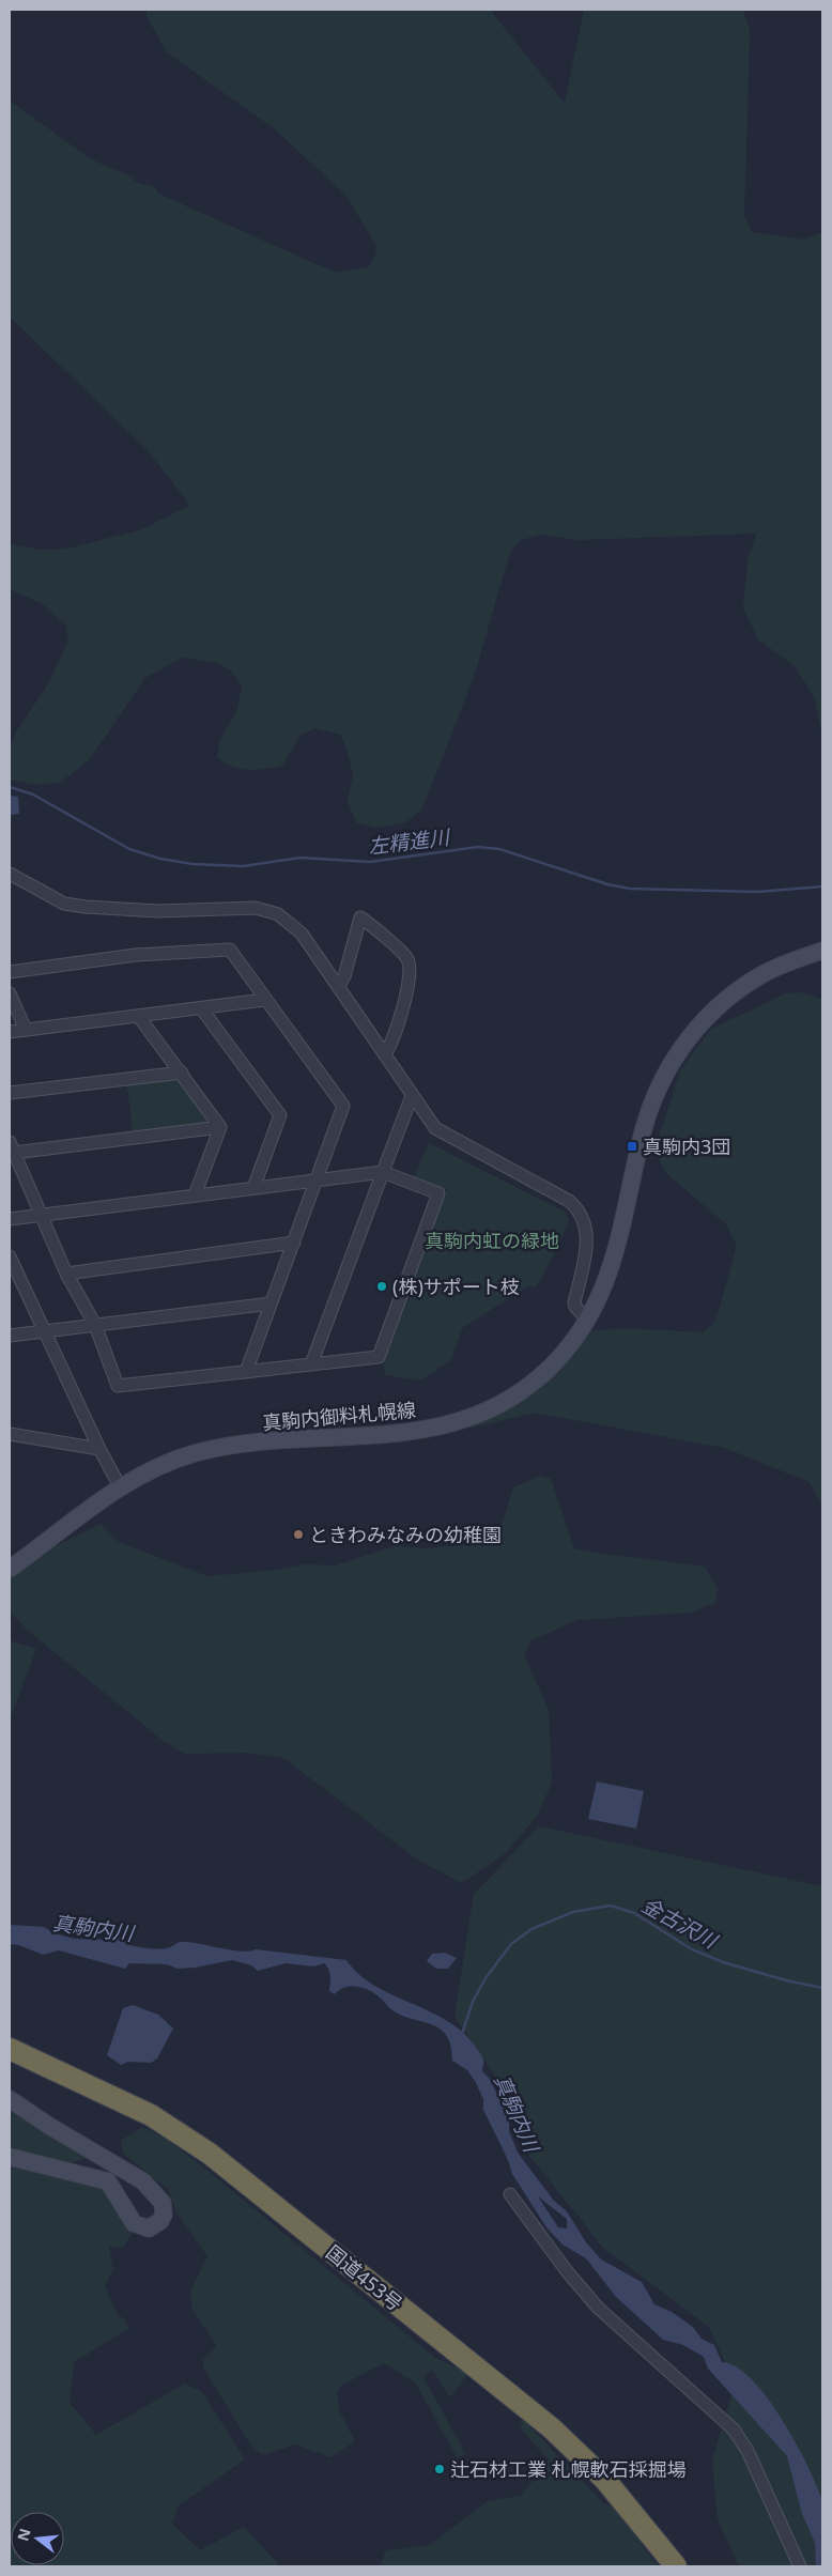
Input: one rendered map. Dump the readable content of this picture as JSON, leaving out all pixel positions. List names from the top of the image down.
{
  "streets": {
    "highway": ["国道453号"],
    "main road": ["真駒内御料札幌線"]
  },
  "water": ["左精進川", "金古沢川", "真駒内川"],
  "parks": ["真駒内虹の緑地"],
  "places": {
    "transit": ["真駒内3団"],
    "other": ["(株)サポート枝", "ときわみなみの幼稚園", "辻石材工業 札幌軟石採掘場"]
  },
  "north": "left"
}
